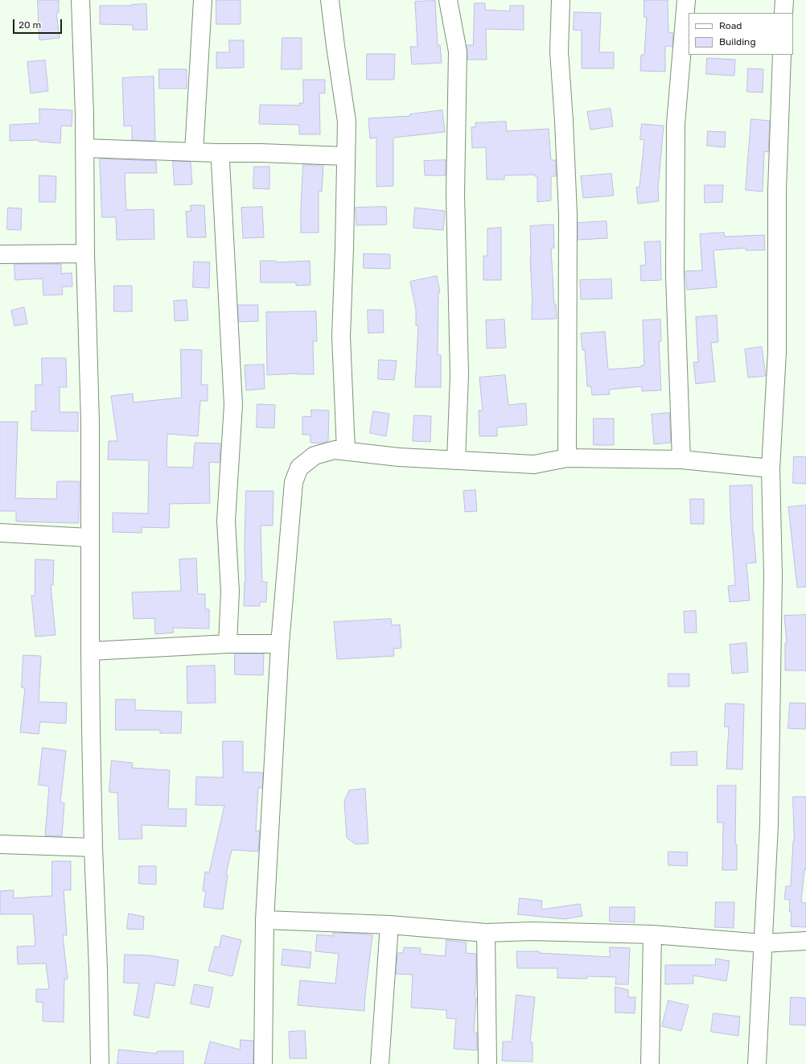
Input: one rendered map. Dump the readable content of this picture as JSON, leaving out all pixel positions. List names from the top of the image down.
{
  "legend": ["Road", "Building"],
  "scale_bar": "20 m"
}
